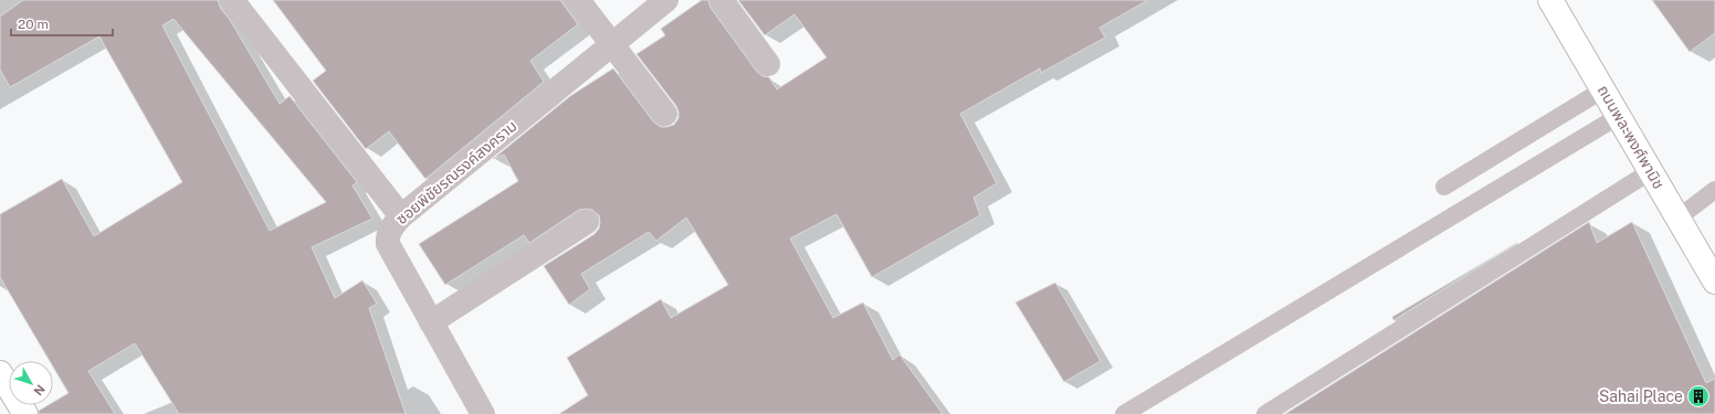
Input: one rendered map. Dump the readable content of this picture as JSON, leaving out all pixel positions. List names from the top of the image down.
{
  "streets": {
    "street": ["ถนนพละพงศ์พานิช", "ซอยพิชัยรณรงค์สงคราม"]
  },
  "places": {
    "building": ["Sahai Place"]
  },
  "scale_bar": "20 m",
  "north": "bottom right"
}
